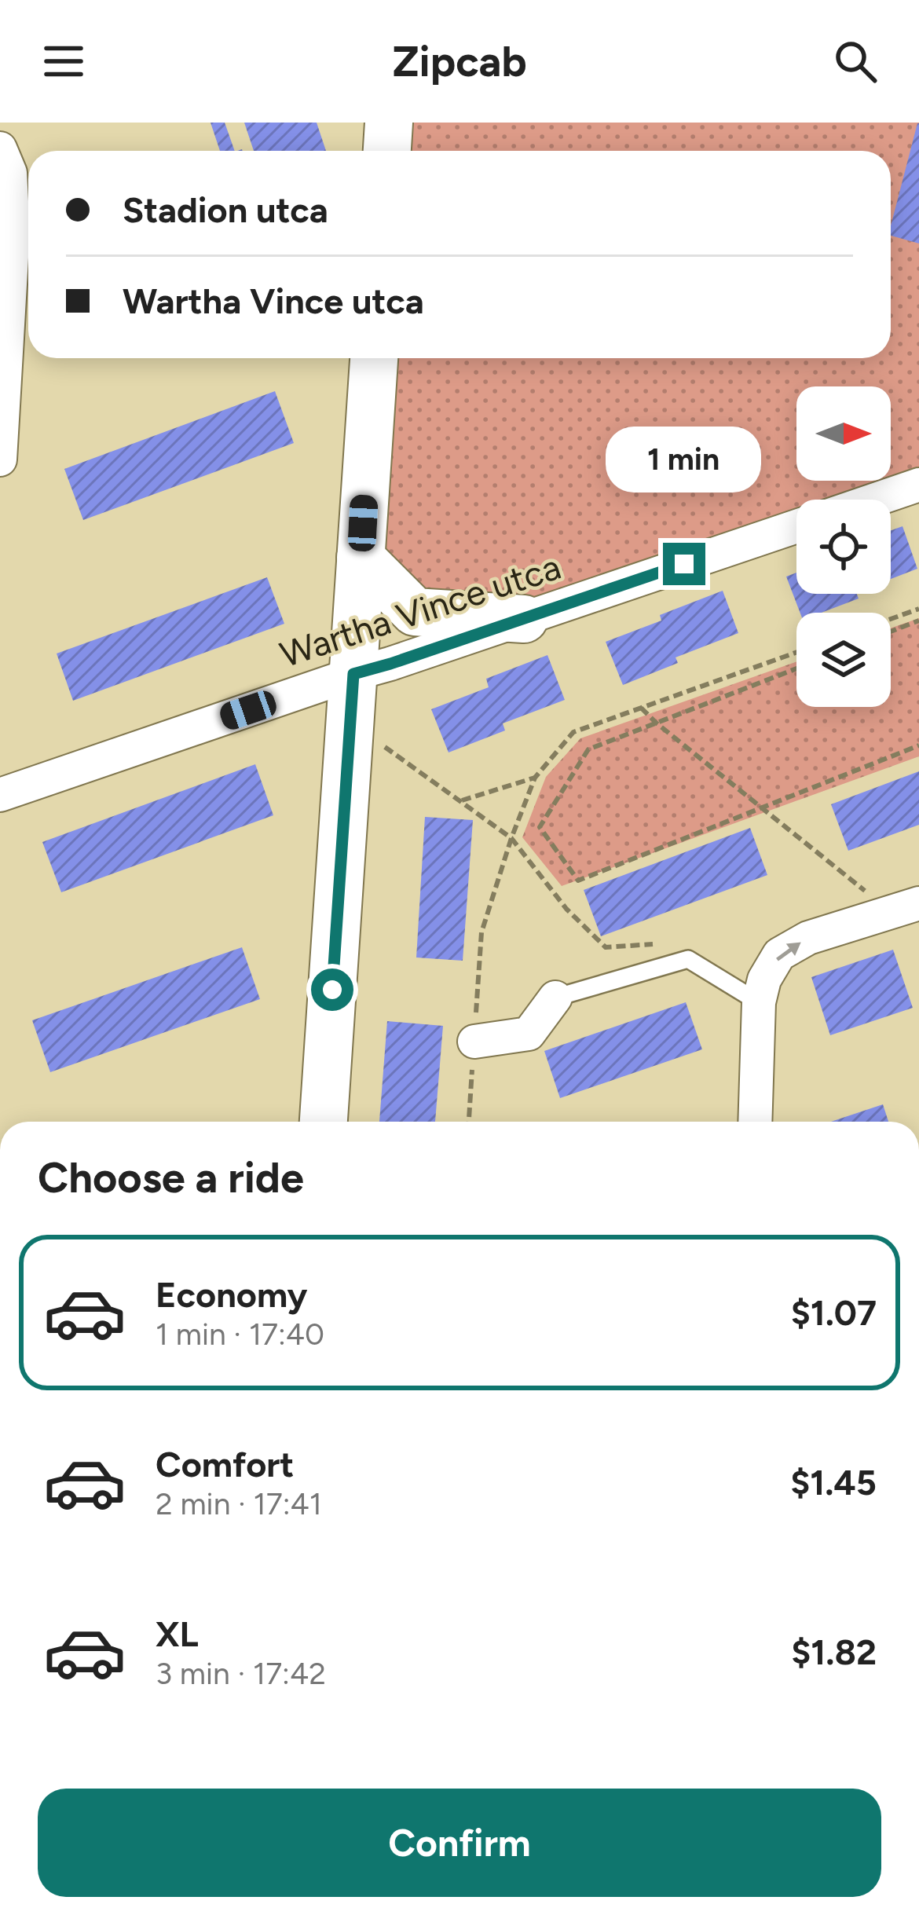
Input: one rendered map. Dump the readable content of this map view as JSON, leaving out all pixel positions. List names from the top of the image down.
{
  "streets": {
    "street": ["Wartha Vince utca"]
  },
  "north": "right",
  "page": {
    "header": "Zipcab",
    "banner": ["Stadion utca", "Wartha Vince utca"],
    "bubble": "1 min",
    "heading": "Choose a ride",
    "list": [
      {
        "name": "Economy",
        "note": "1 min · 17:40",
        "value": "$1.07"
      },
      {
        "name": "Comfort",
        "note": "2 min · 17:41",
        "value": "$1.45"
      },
      {
        "name": "XL",
        "note": "3 min · 17:42",
        "value": "$1.82"
      }
    ],
    "buttons": "Confirm"
  }
}
